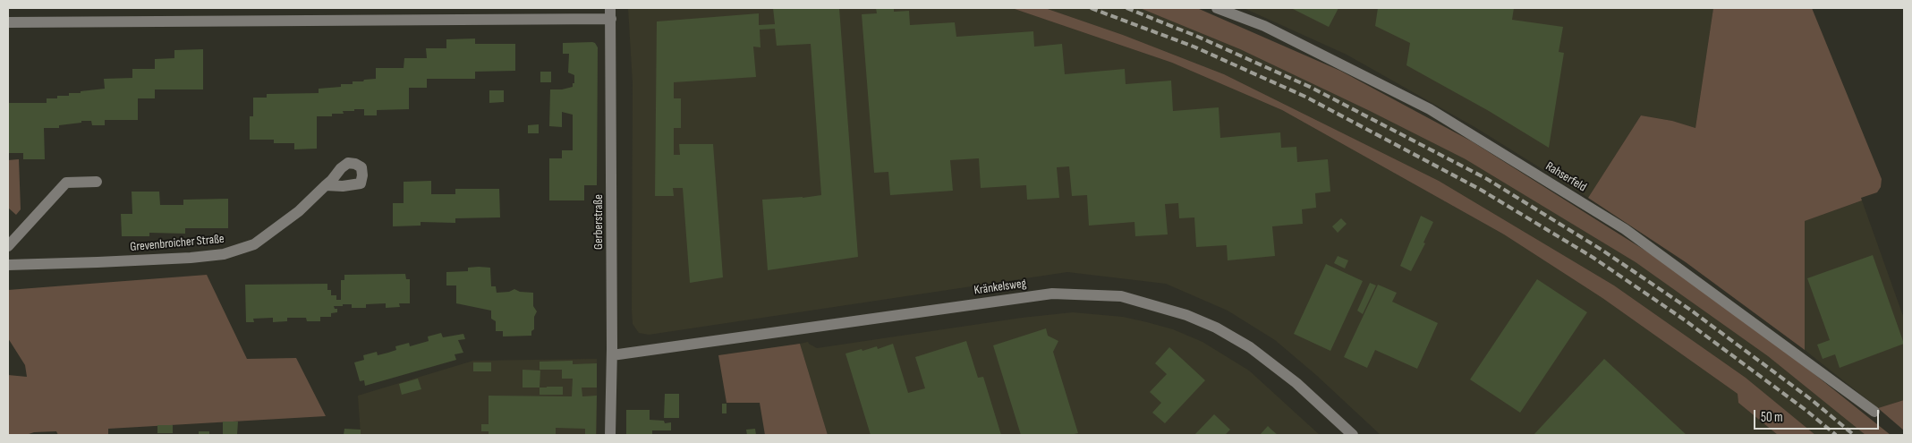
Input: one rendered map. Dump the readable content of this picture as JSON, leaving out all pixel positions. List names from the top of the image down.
{
  "streets": {
    "street": [
      "Rahserfeld",
      "Gerberstraße",
      "Grevenbroicher Straße",
      "Kränkelsweg"
    ]
  },
  "crossings": [
    ["Gerberstraße", "Kränkelsweg"]
  ],
  "scale_bar": "50 m"
}
